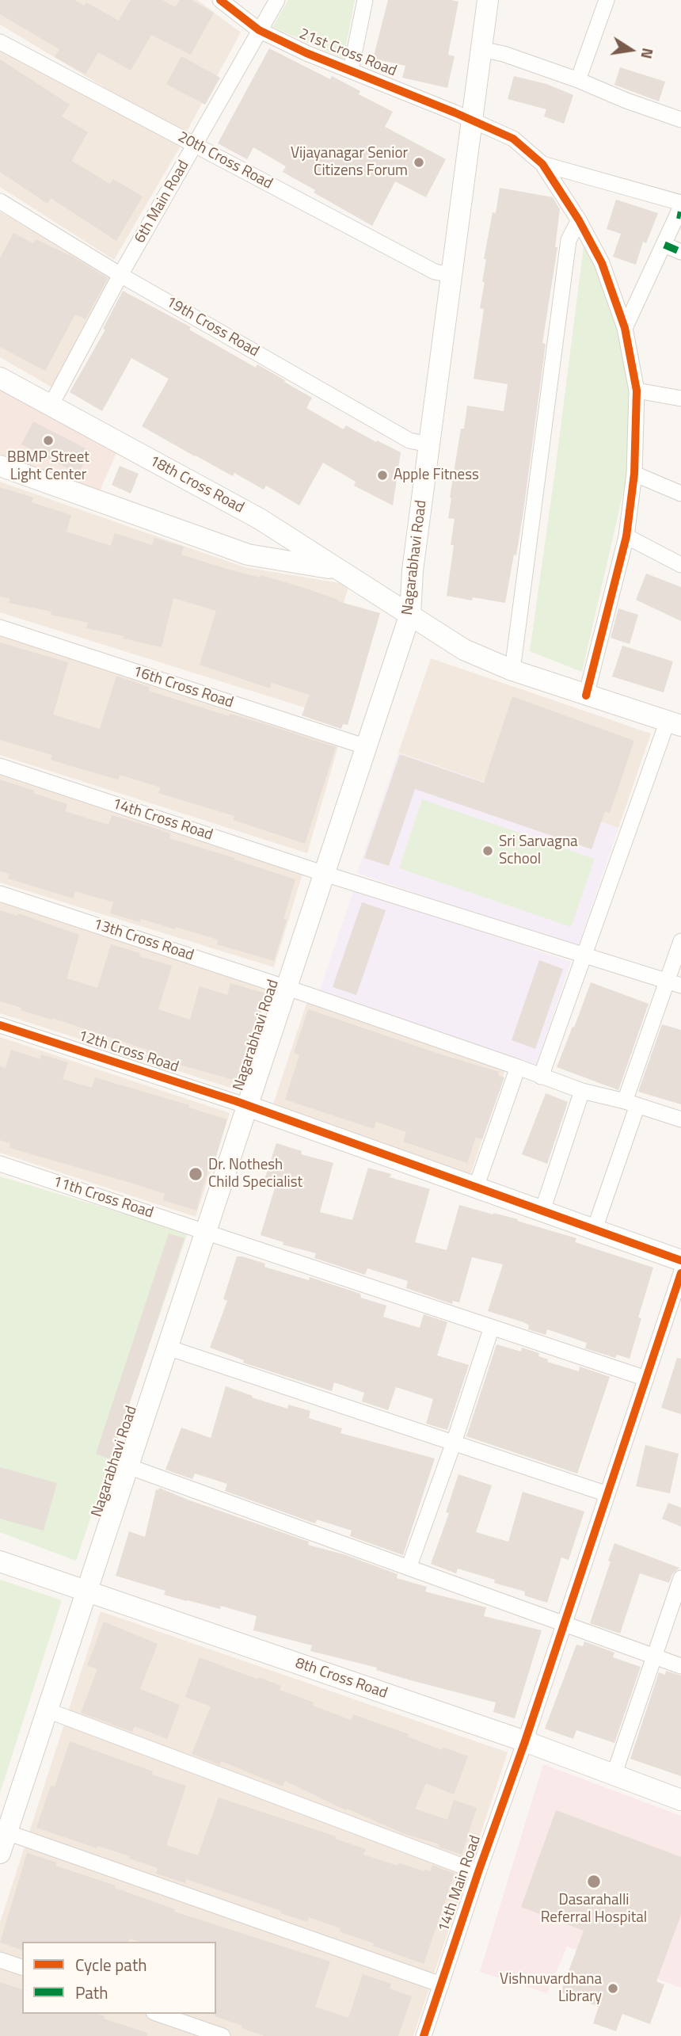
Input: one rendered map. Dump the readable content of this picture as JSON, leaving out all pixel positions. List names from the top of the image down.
{
  "streets": {
    "main road": ["18th Cross Road", "Nagarabhavi Road", "8th Cross Road"],
    "street": [
      "21st Cross Road",
      "20th Cross Road",
      "6th Main Road",
      "19th Cross Road",
      "16th Cross Road",
      "14th Cross Road",
      "13th Cross Road",
      "12th Cross Road",
      "11th Cross Road",
      "14th Main Road"
    ]
  },
  "crossings": [
    ["21st Cross Road", "6th Main Road"],
    ["21st Cross Road", "Nagarabhavi Road"],
    ["20th Cross Road", "6th Main Road"],
    ["20th Cross Road", "Nagarabhavi Road"],
    ["6th Main Road", "19th Cross Road"],
    ["6th Main Road", "18th Cross Road"],
    ["19th Cross Road", "Nagarabhavi Road"],
    ["18th Cross Road", "Nagarabhavi Road"],
    ["Nagarabhavi Road", "16th Cross Road"],
    ["Nagarabhavi Road", "14th Cross Road"],
    ["Nagarabhavi Road", "13th Cross Road"],
    ["Nagarabhavi Road", "12th Cross Road"],
    ["Nagarabhavi Road", "11th Cross Road"],
    ["Nagarabhavi Road", "8th Cross Road"],
    ["11th Cross Road", "14th Main Road"],
    ["8th Cross Road", "14th Main Road"]
  ],
  "places": [
    "Vijayanagar Senior Citizens Forum",
    "BBMP Street Light Center",
    "Apple Fitness",
    "Sri Sarvagna School",
    "Dr. Nothesh Child Specialist",
    "Dasarahalli Referral Hospital",
    "Vishnuvardhana Library"
  ],
  "legend": ["Cycle path", "Path"],
  "north": "right"
}
